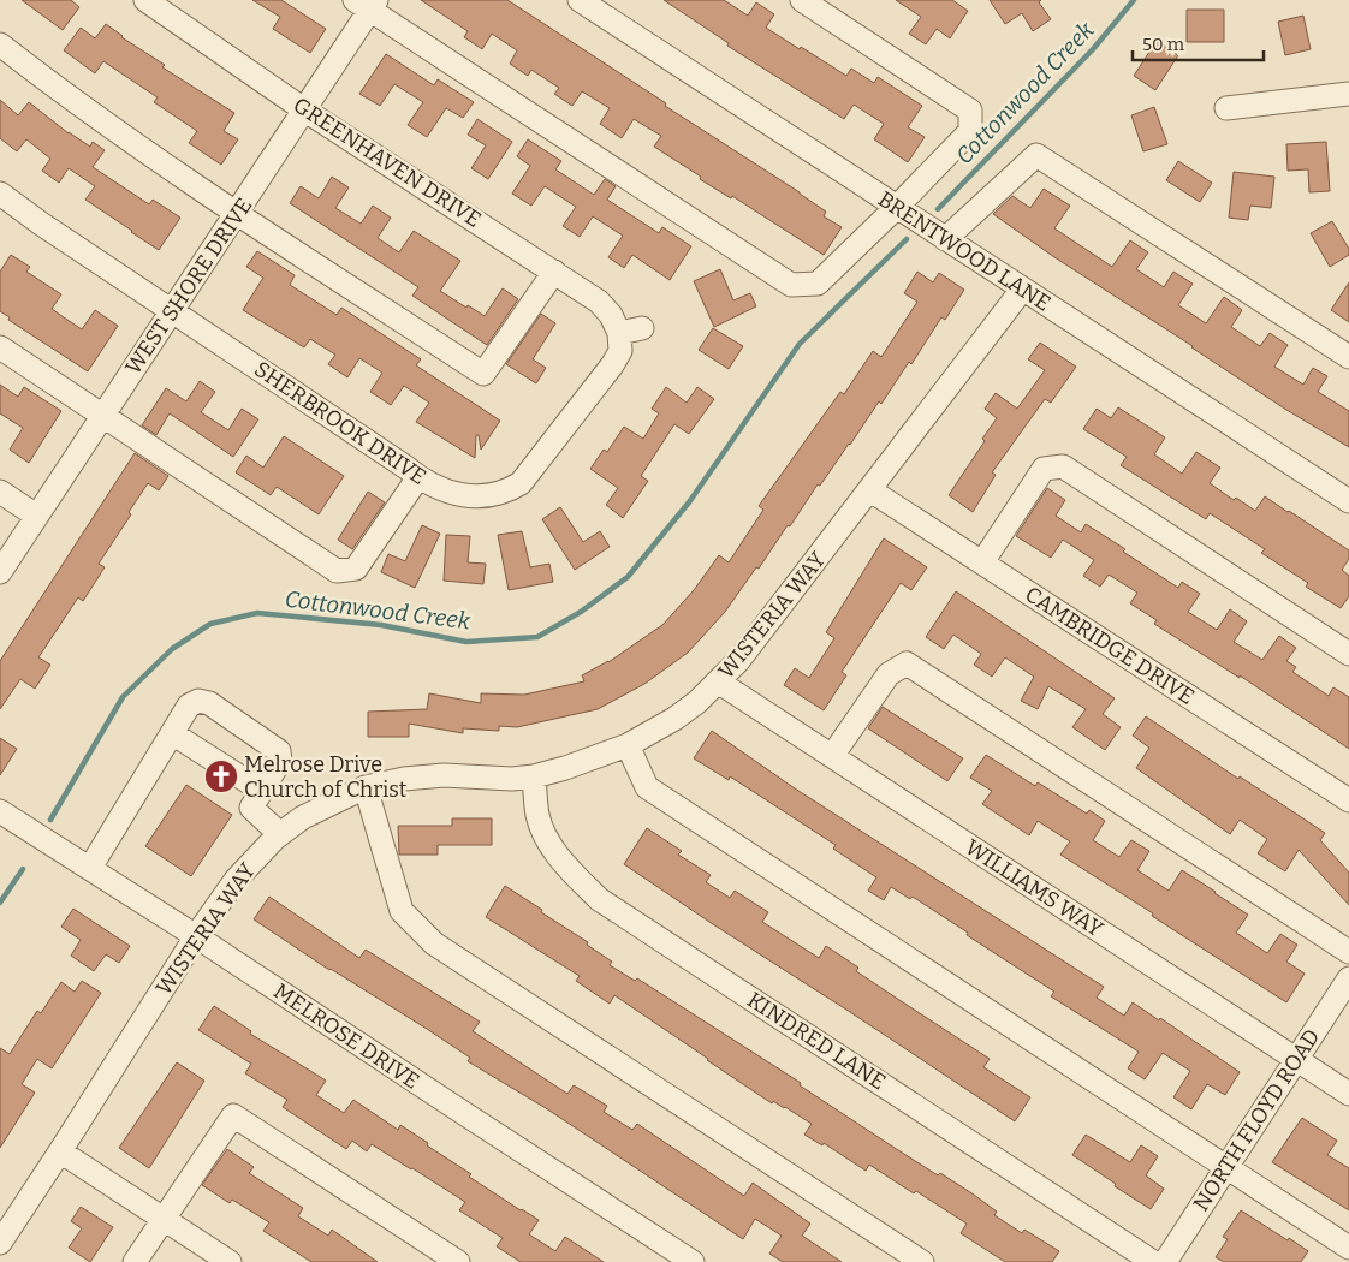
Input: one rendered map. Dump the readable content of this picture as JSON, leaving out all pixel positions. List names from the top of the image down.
{
  "streets": {
    "street": [
      "GREENHAVEN DRIVE",
      "BRENTWOOD LANE",
      "WEST SHORE DRIVE",
      "SHERBROOK DRIVE",
      "WISTERIA WAY",
      "CAMBRIDGE DRIVE",
      "WILLIAMS WAY",
      "MELROSE DRIVE",
      "KINDRED LANE",
      "NORTH FLOYD ROAD"
    ]
  },
  "crossings": [
    ["GREENHAVEN DRIVE", "WEST SHORE DRIVE"],
    ["GREENHAVEN DRIVE", "SHERBROOK DRIVE"],
    ["BRENTWOOD LANE", "WISTERIA WAY"],
    ["WEST SHORE DRIVE", "SHERBROOK DRIVE"],
    ["WISTERIA WAY", "CAMBRIDGE DRIVE"],
    ["WISTERIA WAY", "WILLIAMS WAY"],
    ["WISTERIA WAY", "MELROSE DRIVE"],
    ["WISTERIA WAY", "KINDRED LANE"],
    ["WILLIAMS WAY", "NORTH FLOYD ROAD"]
  ],
  "water": ["Cottonwood Creek"],
  "places": {
    "church": ["Melrose Drive Church of Christ"]
  },
  "scale_bar": "50 m"
}
